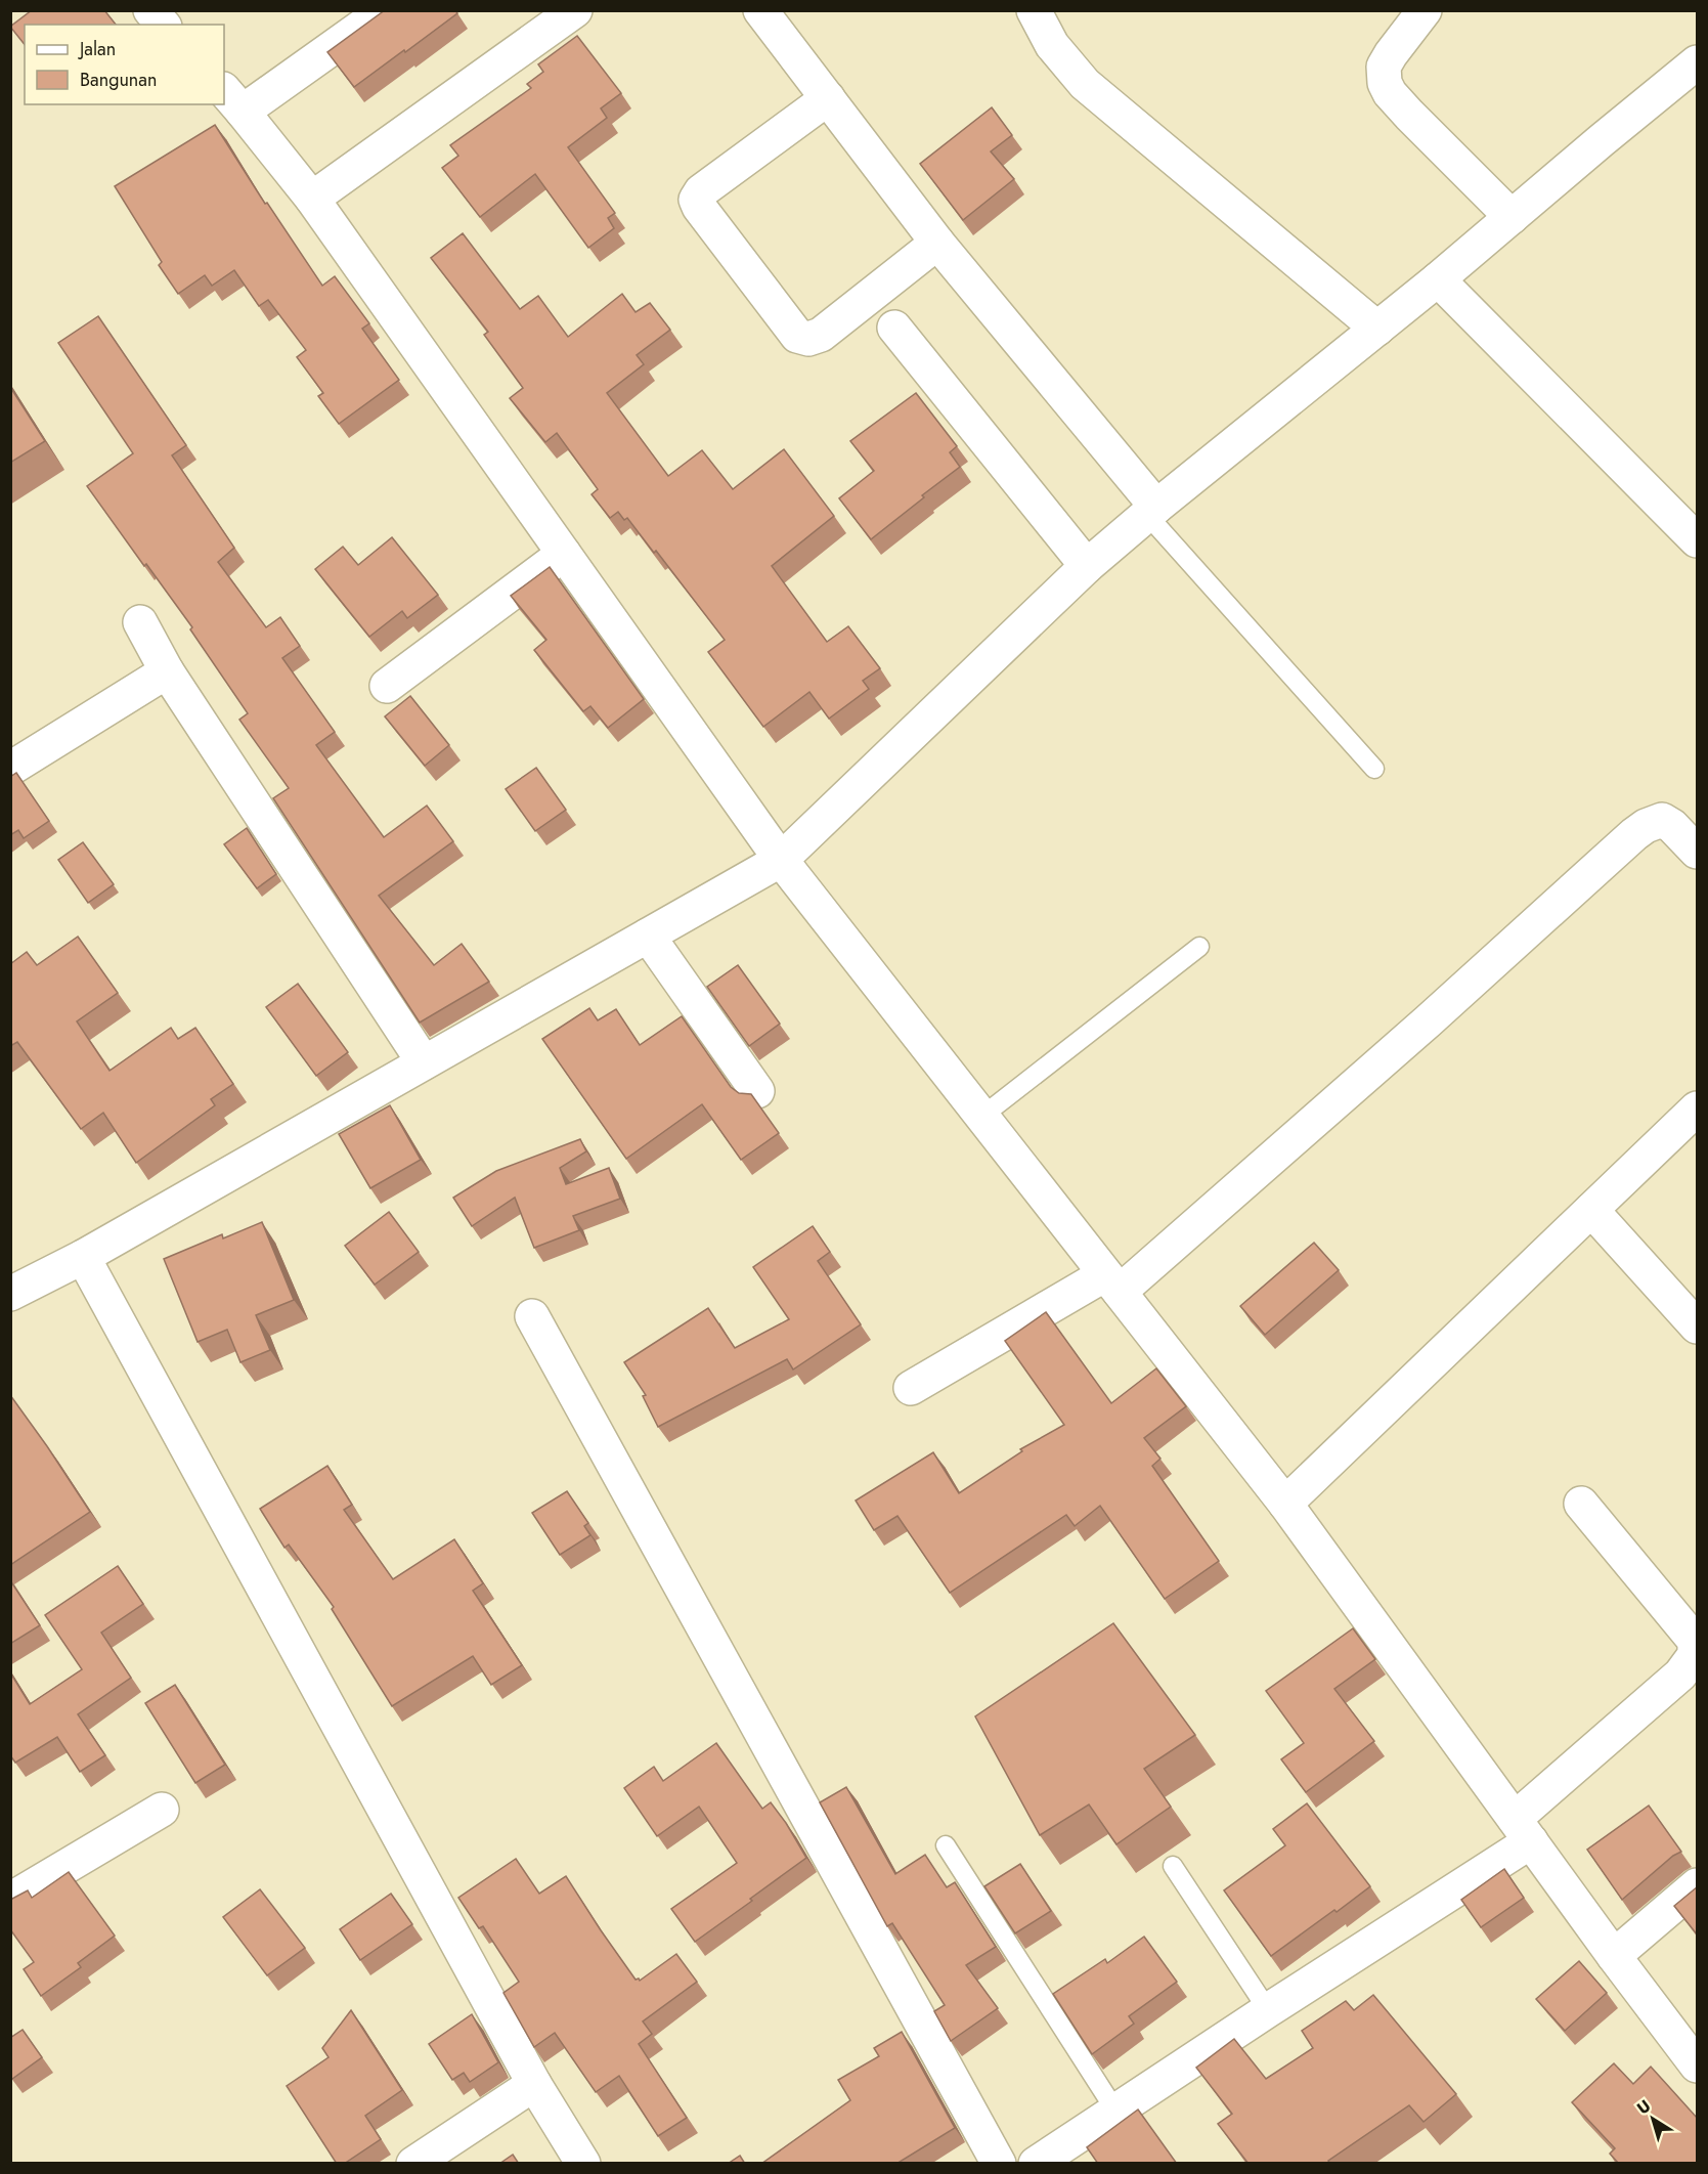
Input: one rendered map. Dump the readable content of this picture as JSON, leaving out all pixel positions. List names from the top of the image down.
{
  "legend": ["Jalan", "Bangunan"],
  "north": "top left"
}
